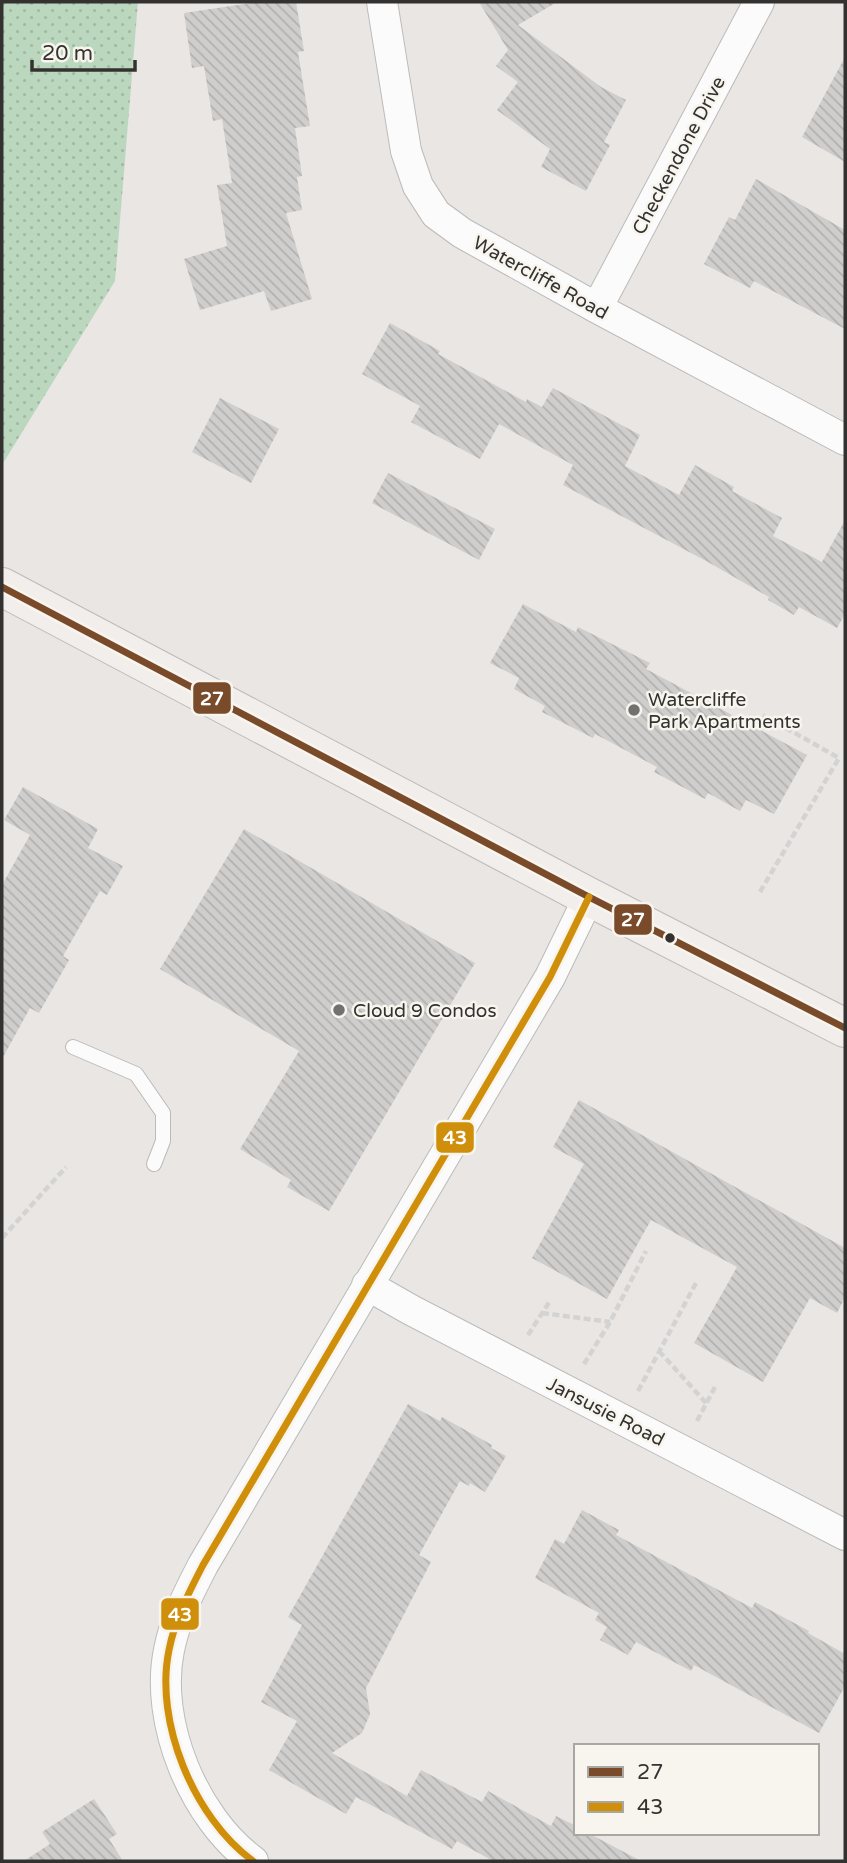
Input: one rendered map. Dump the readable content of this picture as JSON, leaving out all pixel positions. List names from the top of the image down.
{
  "streets": {
    "street": ["Checkendone Drive", "Watercliffe Road", "Jansusie Road"]
  },
  "crossings": [
    ["Checkendone Drive", "Watercliffe Road"]
  ],
  "places": ["Watercliffe Park Apartments", "Cloud 9 Condos"],
  "lines": ["transit line 27", "transit line 43"],
  "legend": ["27", "43"],
  "scale_bar": "20 m"
}
